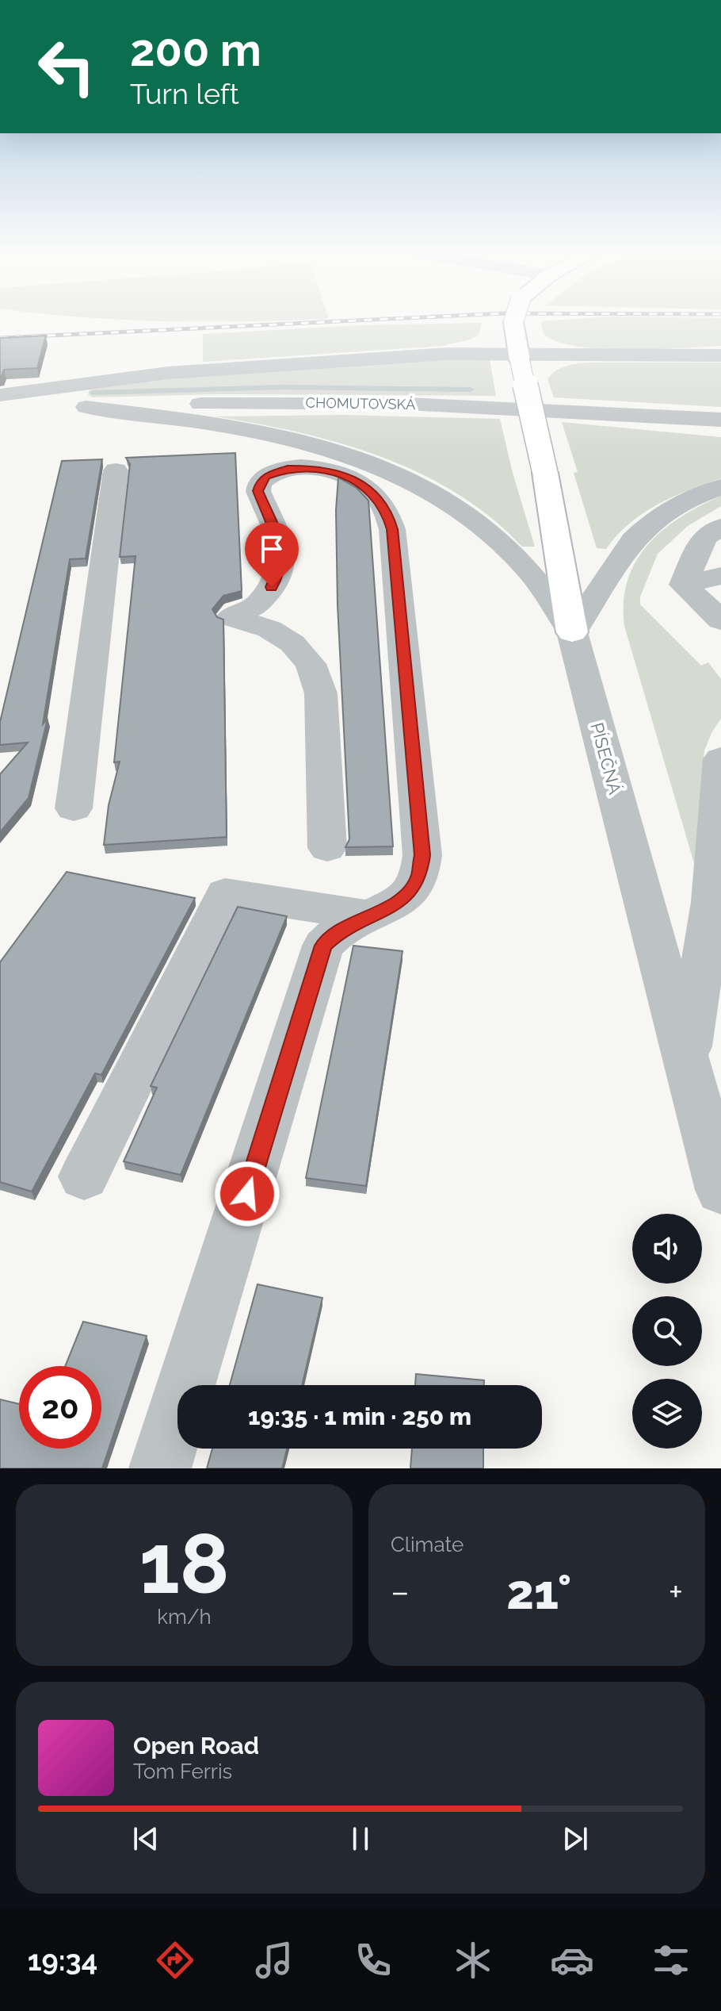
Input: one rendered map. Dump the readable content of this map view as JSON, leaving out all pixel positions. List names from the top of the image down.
{
  "streets": {
    "main road": ["PÍSEČNÁ"],
    "street": ["CHOMUTOVSKÁ"]
  },
  "page": {
    "turn": ["200 m", "Turn left"],
    "limit": "20",
    "trip": "19:35 · 1 min · 250 m",
    "tile": [
      ["18", "km/h"],
      "Climate"
    ],
    "heat": ["−", "21°", "+"],
    "song": ["Open Road", "Tom Ferris"],
    "tabs": "19:34"
  }
}
